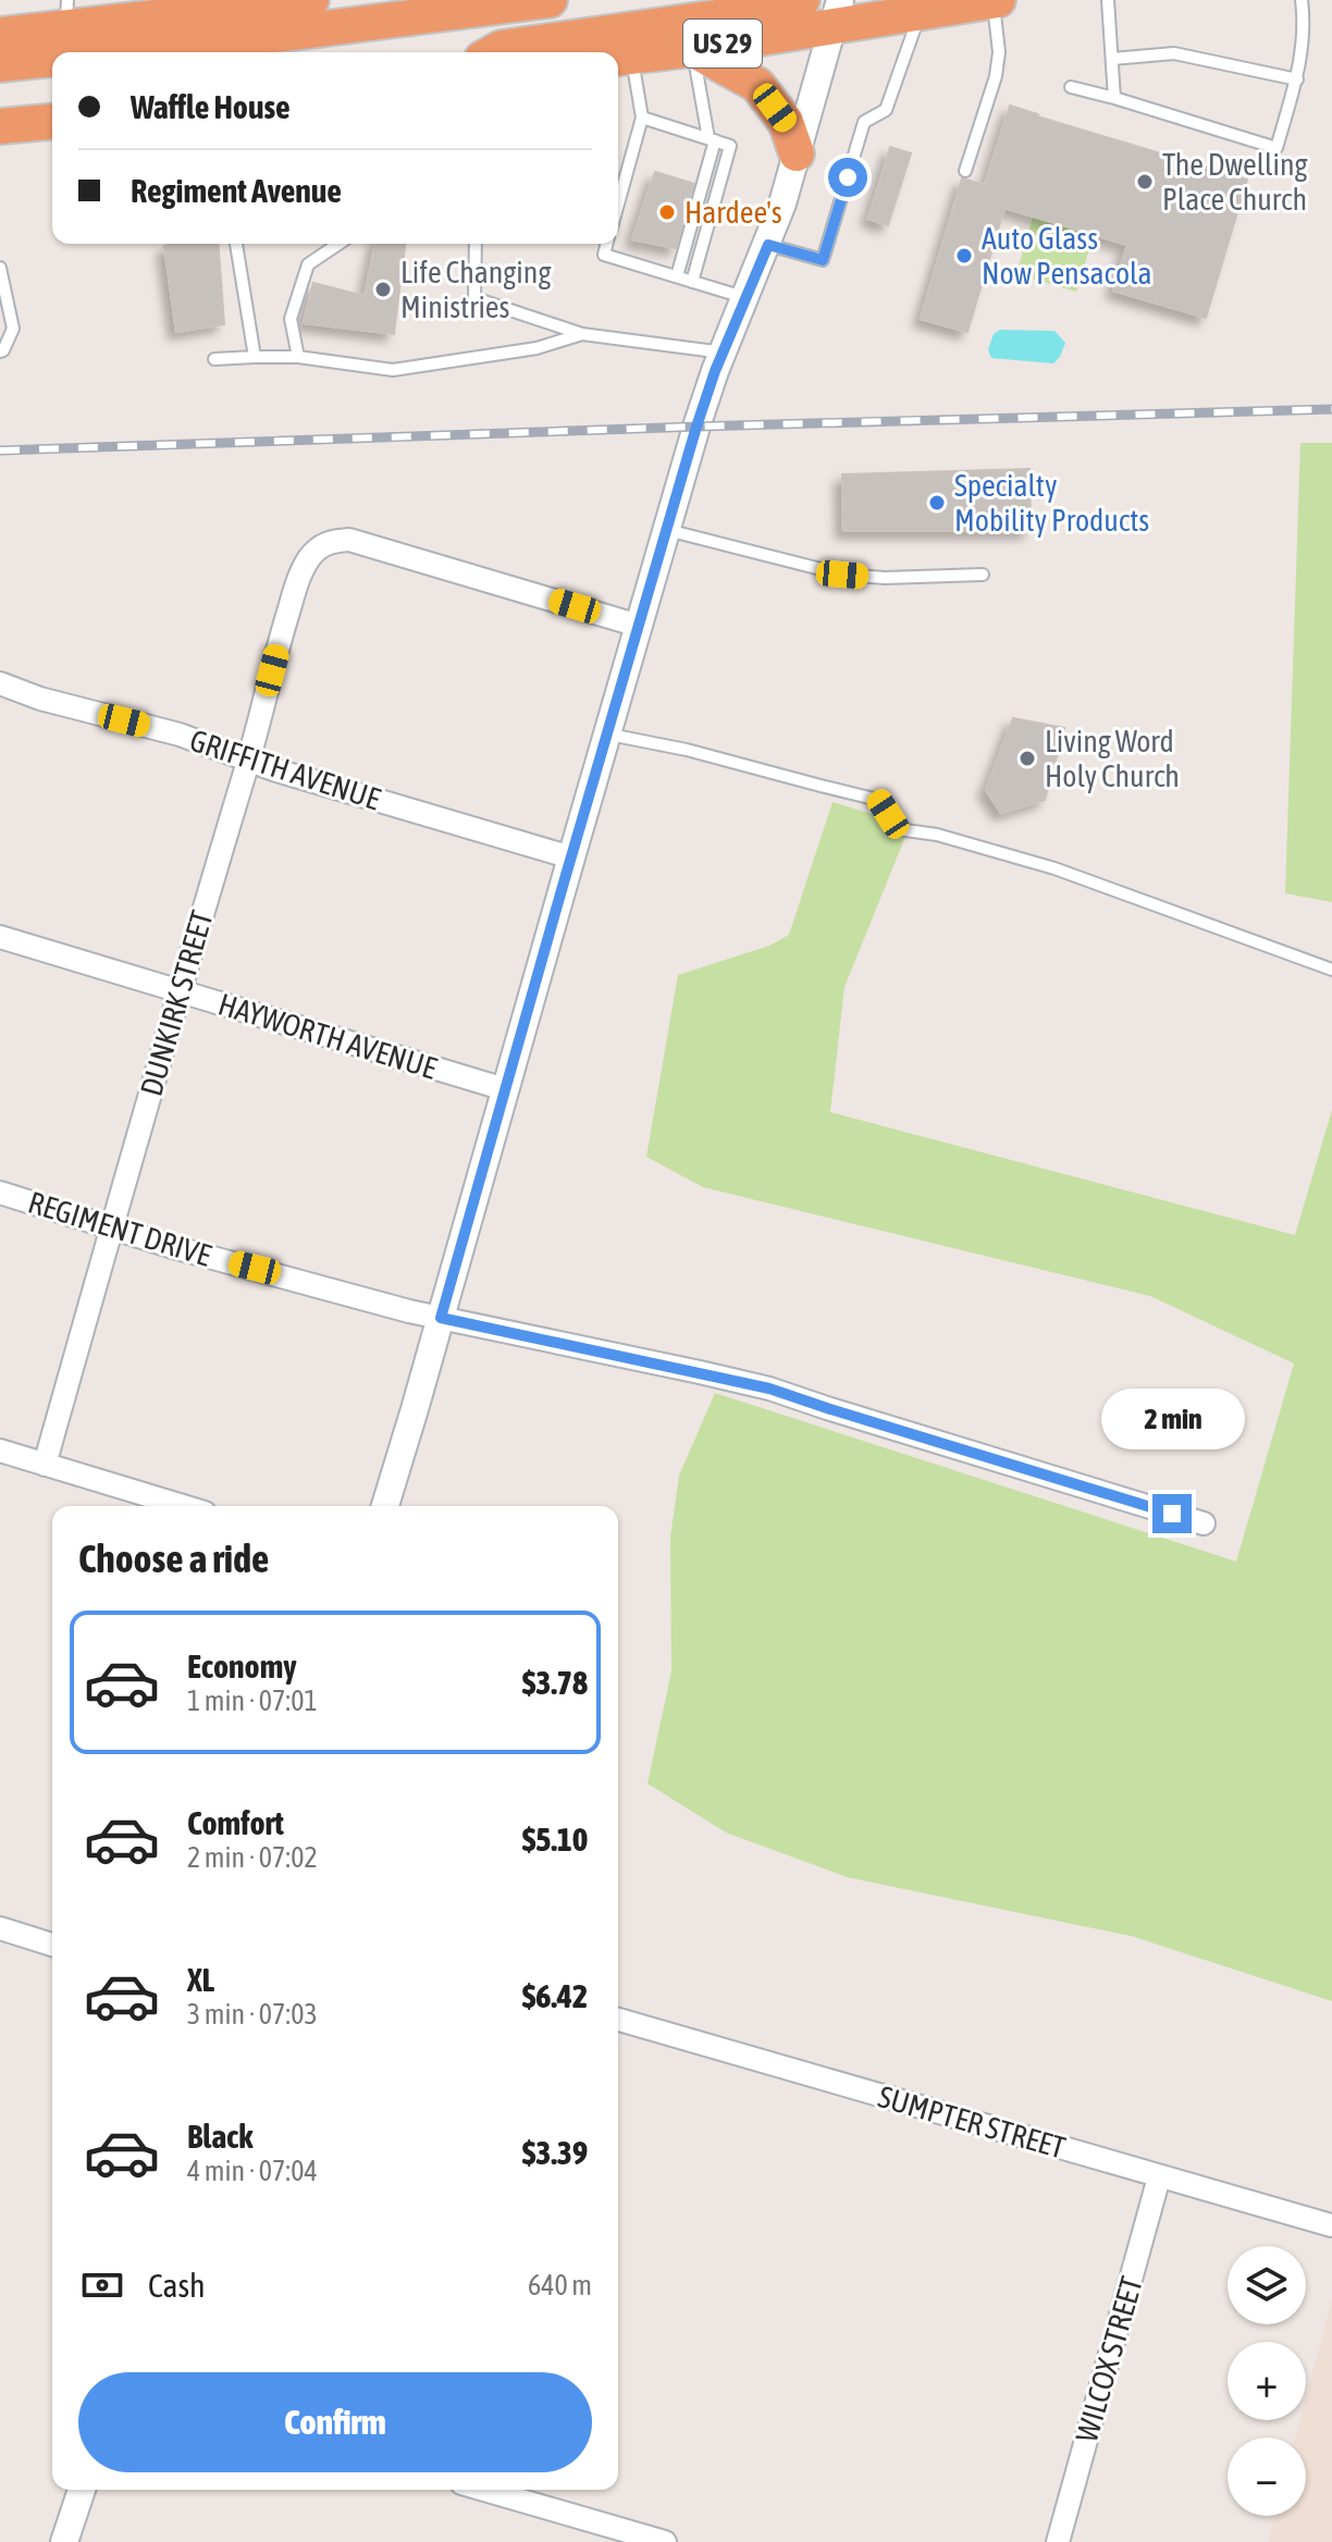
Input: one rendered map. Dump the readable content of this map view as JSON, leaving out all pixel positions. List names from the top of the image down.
{
  "streets": {
    "highway": ["US 29"],
    "street": [
      "GRIFFITH AVENUE",
      "DUNKIRK STREET",
      "HAYWORTH AVENUE",
      "REGIMENT DRIVE",
      "SUMPTER STREET",
      "WILCOX STREET"
    ]
  },
  "crossings": [
    ["GRIFFITH AVENUE", "DUNKIRK STREET"],
    ["DUNKIRK STREET", "HAYWORTH AVENUE"],
    ["DUNKIRK STREET", "REGIMENT DRIVE"],
    ["SUMPTER STREET", "WILCOX STREET"]
  ],
  "places": [
    "The Dwelling Place Church",
    "Hardee's",
    "Auto Glass Now Pensacola",
    "Life Changing Ministries",
    "Specialty Mobility Products",
    "Living Word Holy Church"
  ],
  "page": {
    "banner": ["Waffle House", "Regiment Avenue"],
    "bubble": "2 min",
    "heading": "Choose a ride",
    "list": [
      {
        "name": "Economy",
        "note": "1 min · 07:01",
        "value": "$3.78"
      },
      {
        "name": "Comfort",
        "note": "2 min · 07:02",
        "value": "$5.10"
      },
      {
        "name": "XL",
        "note": "3 min · 07:03",
        "value": "$6.42"
      },
      {
        "name": "Black",
        "note": "4 min · 07:04",
        "value": "$3.39"
      }
    ],
    "pay": ["Cash", "640 m"],
    "map_buttons": ["+", "−"],
    "buttons": "Confirm"
  }
}
